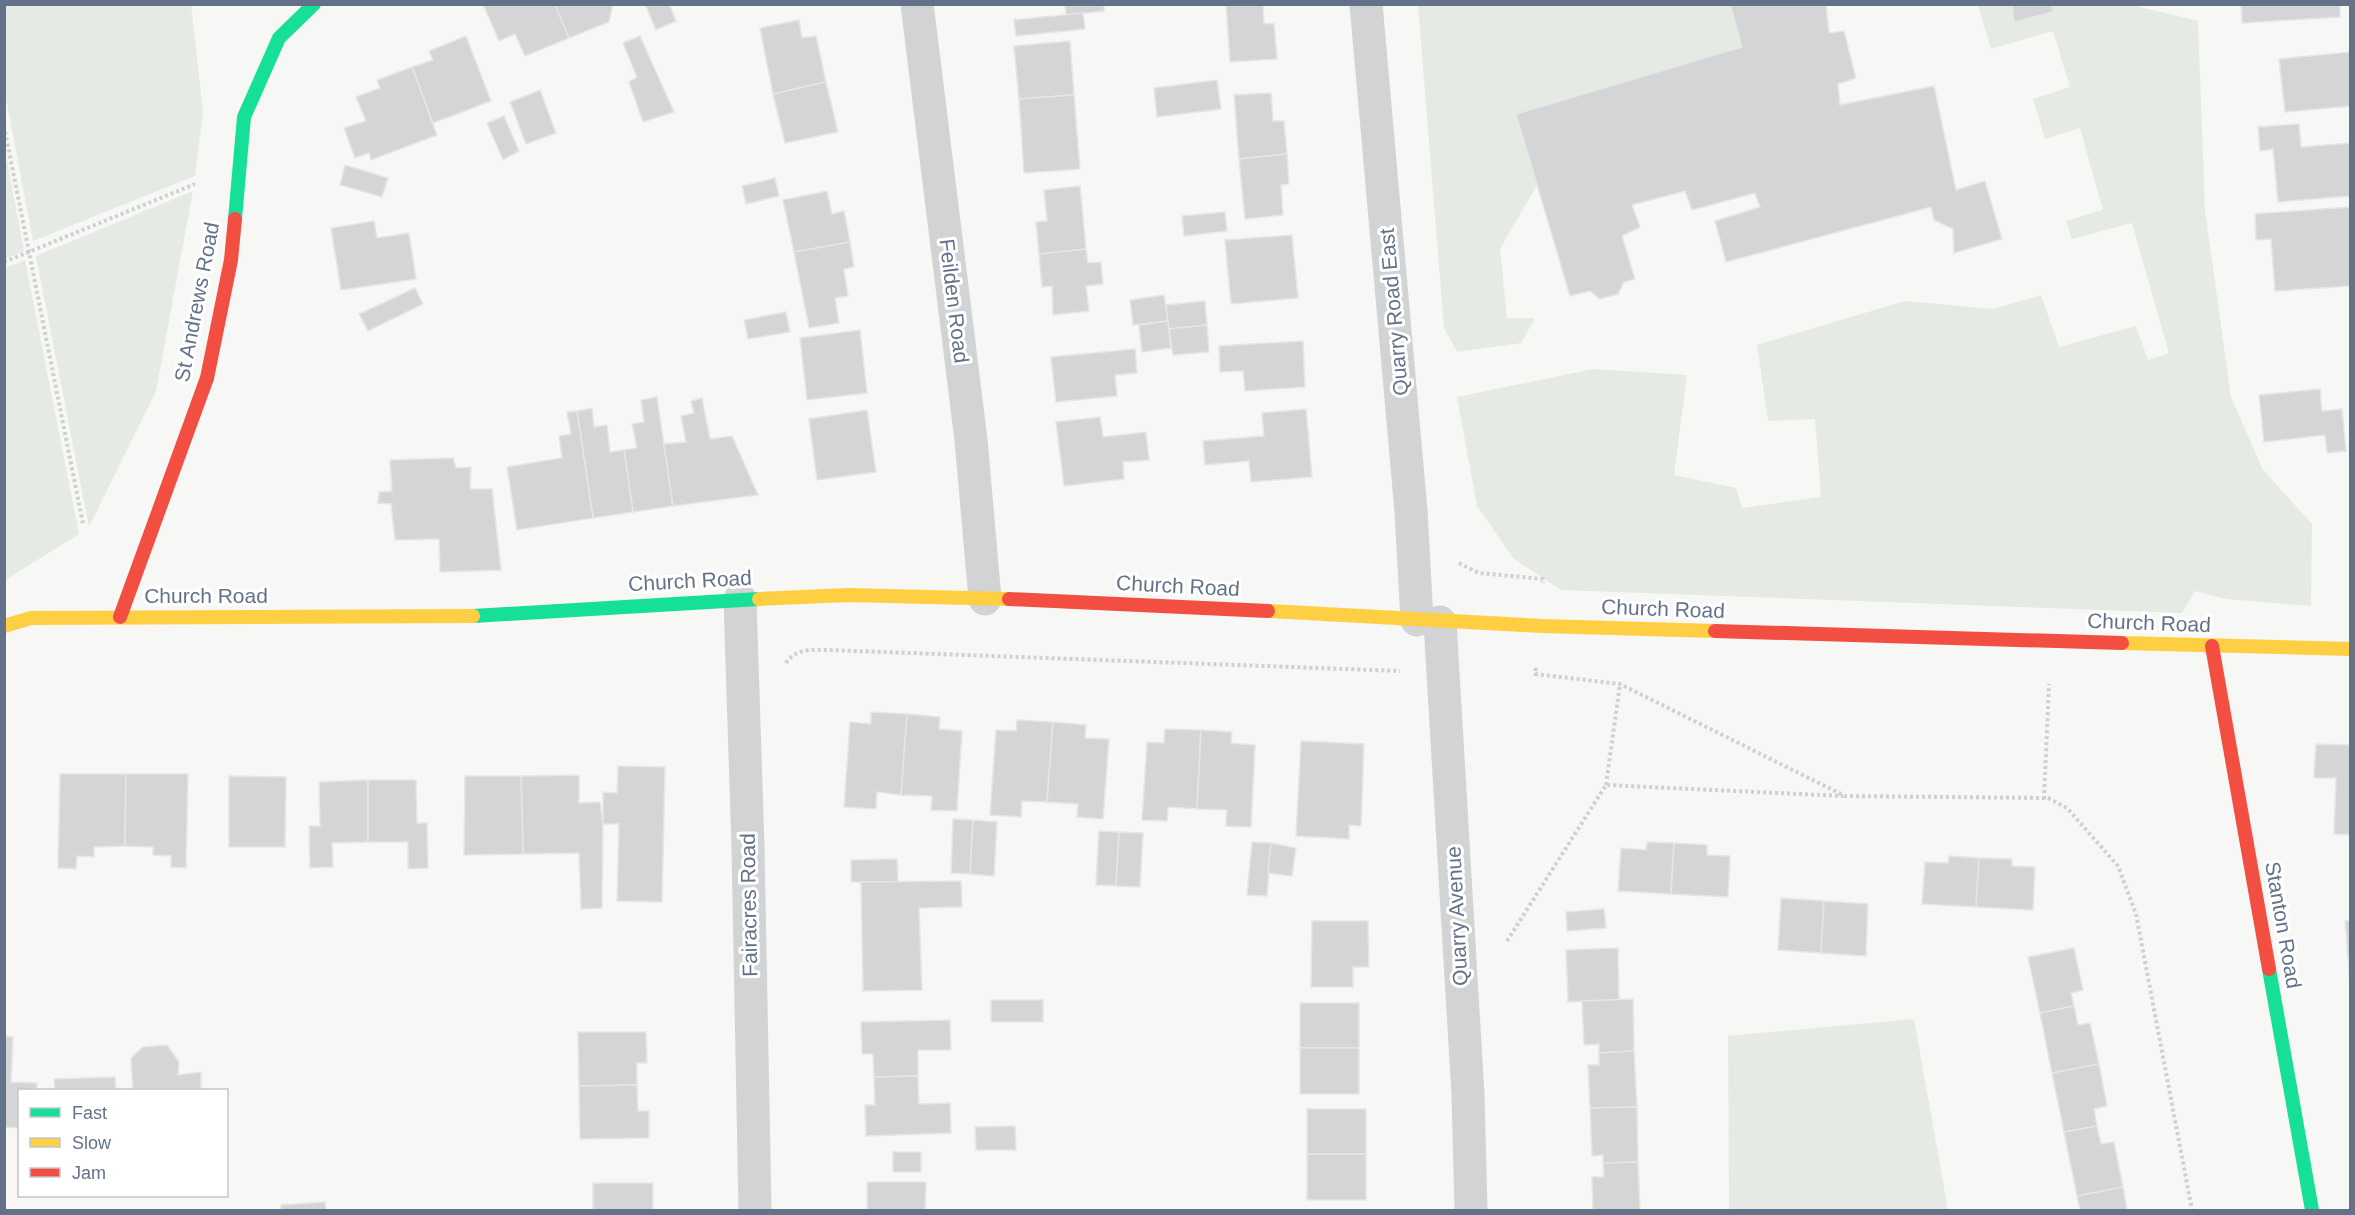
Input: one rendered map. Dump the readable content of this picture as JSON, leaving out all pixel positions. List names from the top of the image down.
{
  "streets": {
    "main road": ["St Andrews Road", "Church Road", "Stanton Road"],
    "street": [
      "Feilden Road",
      "Quarry Road East",
      "Fairacres Road",
      "Quarry Avenue"
    ]
  },
  "crossings": [
    ["Feilden Road", "Church Road"],
    ["St Andrews Road", "Church Road"],
    ["Quarry Road East", "Church Road"],
    ["Quarry Road East", "Quarry Avenue"],
    ["Church Road", "Fairacres Road"],
    ["Church Road", "Quarry Avenue"],
    ["Church Road", "Stanton Road"]
  ],
  "legend": ["Fast", "Slow", "Jam"]
}
